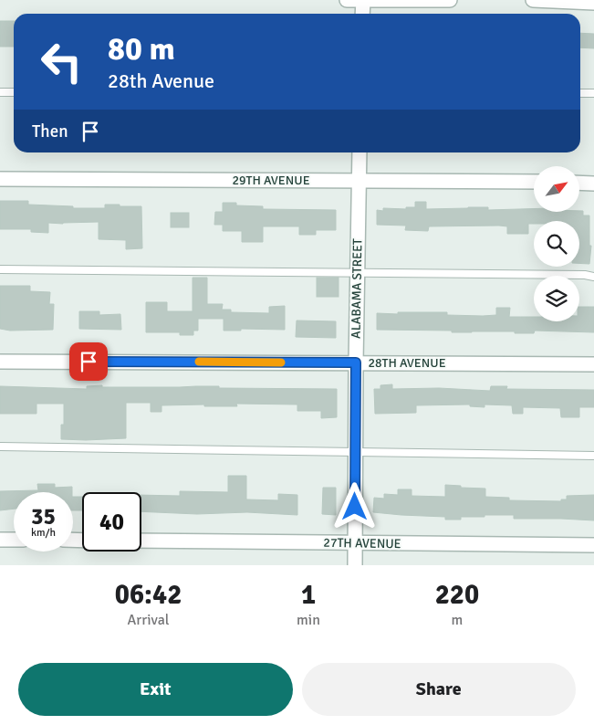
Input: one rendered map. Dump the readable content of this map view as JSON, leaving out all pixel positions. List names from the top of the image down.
{
  "streets": {
    "street": [
      "29TH AVENUE",
      "ALABAMA STREET",
      "28TH AVENUE",
      "27TH AVENUE"
    ]
  },
  "crossings": [
    ["29TH AVENUE", "ALABAMA STREET"],
    ["ALABAMA STREET", "28TH AVENUE"],
    ["ALABAMA STREET", "27TH AVENUE"]
  ],
  "north": "top right",
  "page": {
    "turn": ["80 m", "28th Avenue"],
    "then": "Then",
    "speed": "35 km/h",
    "limit": "40",
    "eta": [
      "06:42",
      "Arrival",
      "1",
      "min",
      "220",
      "m"
    ],
    "buttons": ["Exit", "Share"]
  }
}
